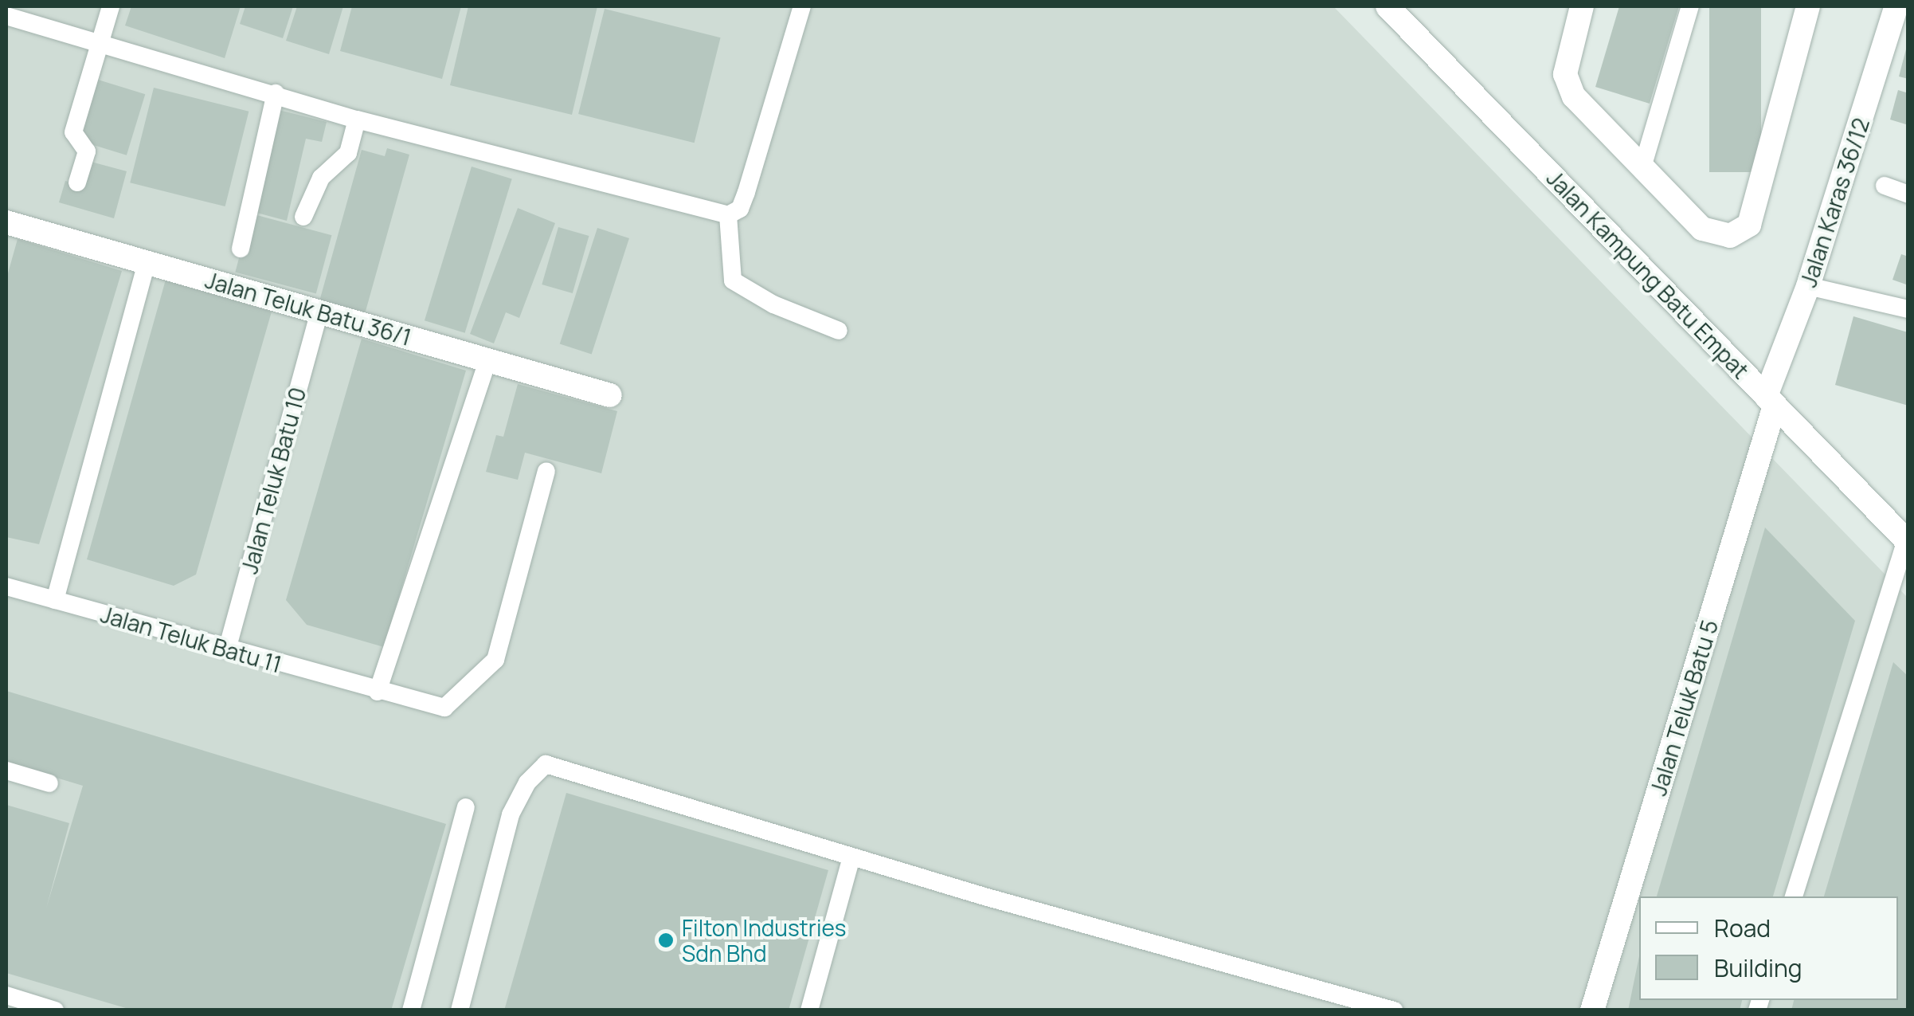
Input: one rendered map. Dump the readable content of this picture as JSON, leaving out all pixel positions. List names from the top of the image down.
{
  "streets": {
    "street": [
      "Jalan Karas 36/12",
      "Jalan Kampung Batu Empat",
      "Jalan Teluk Batu 36/1",
      "Jalan Teluk Batu 5"
    ],
    "lane": ["Jalan Teluk Batu 10", "Jalan Teluk Batu 11"]
  },
  "crossings": [
    ["Jalan Karas 36/12", "Jalan Kampung Batu Empat"],
    ["Jalan Karas 36/12", "Jalan Teluk Batu 5"],
    ["Jalan Kampung Batu Empat", "Jalan Teluk Batu 5"],
    ["Jalan Teluk Batu 36/1", "Jalan Teluk Batu 10"],
    ["Jalan Teluk Batu 10", "Jalan Teluk Batu 11"]
  ],
  "places": ["Filton Industries Sdn Bhd"],
  "legend": ["Road", "Building"]
}
